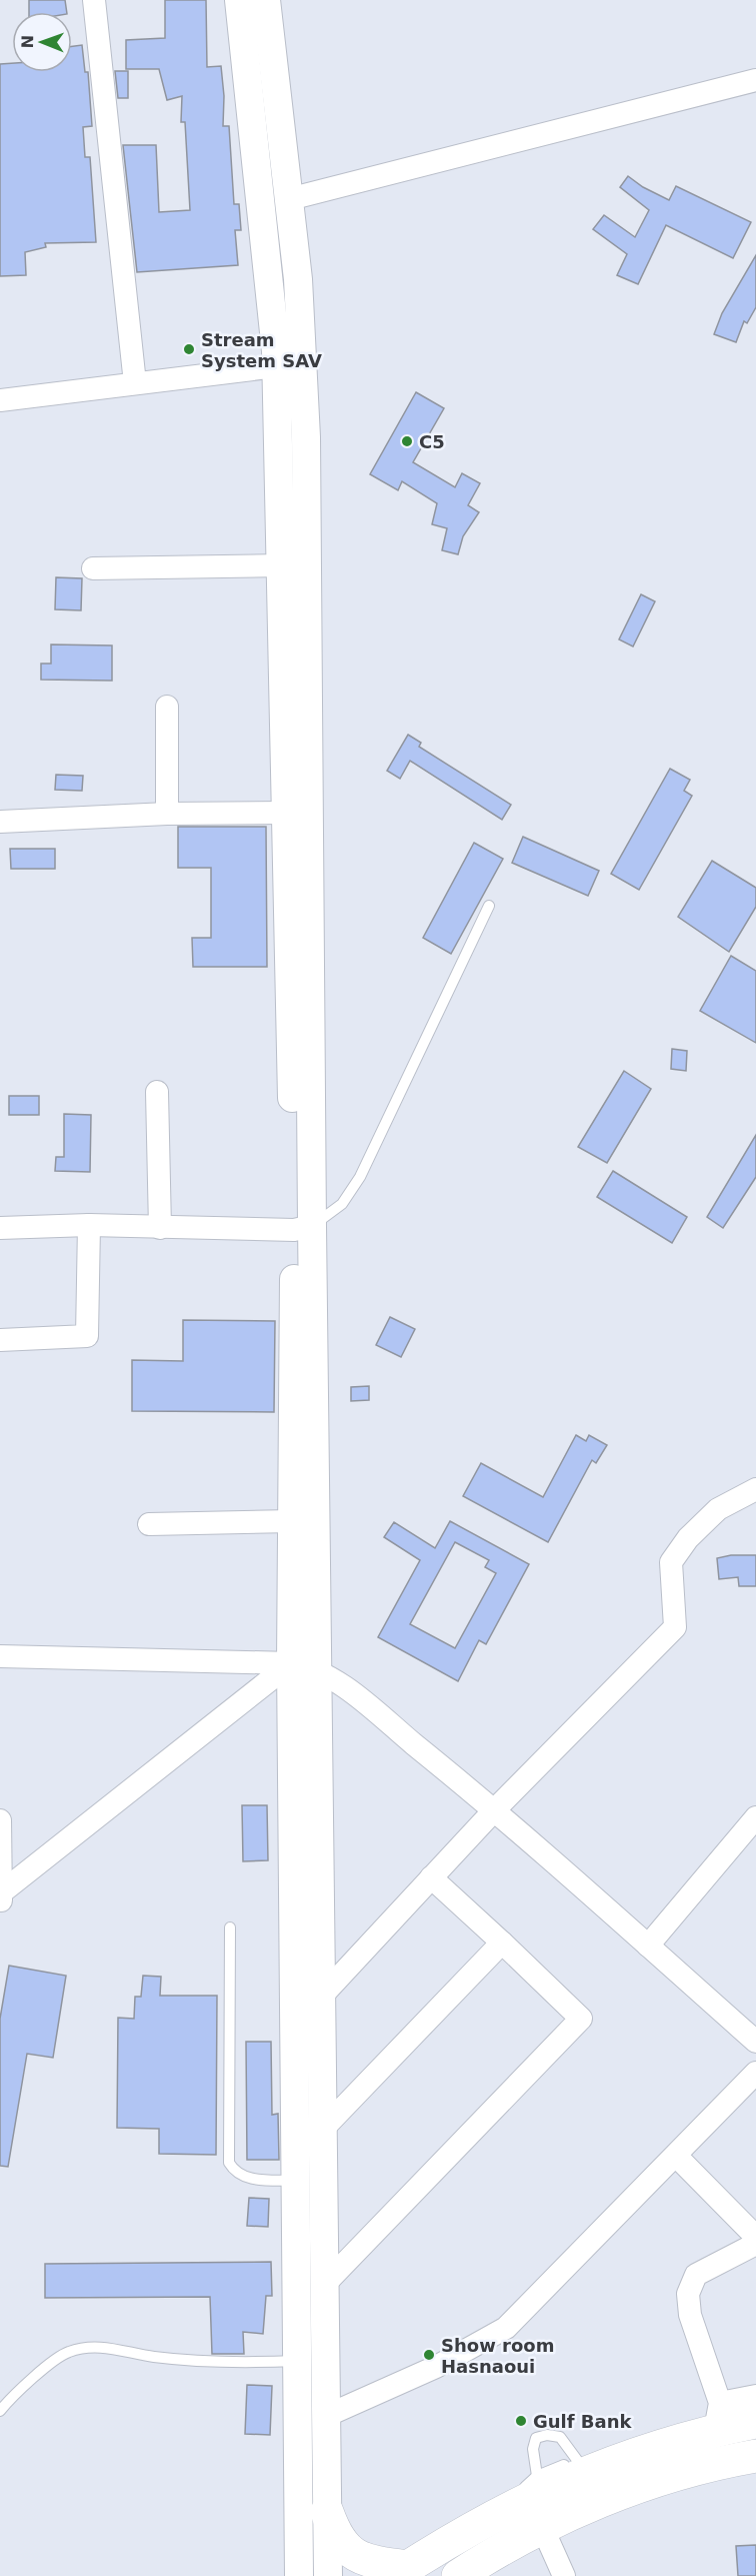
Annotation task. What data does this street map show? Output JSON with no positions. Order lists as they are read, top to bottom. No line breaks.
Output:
{"places":["Stream System SAV","C5","Show room Hasnaoui","Gulf Bank"],"north":"left"}
